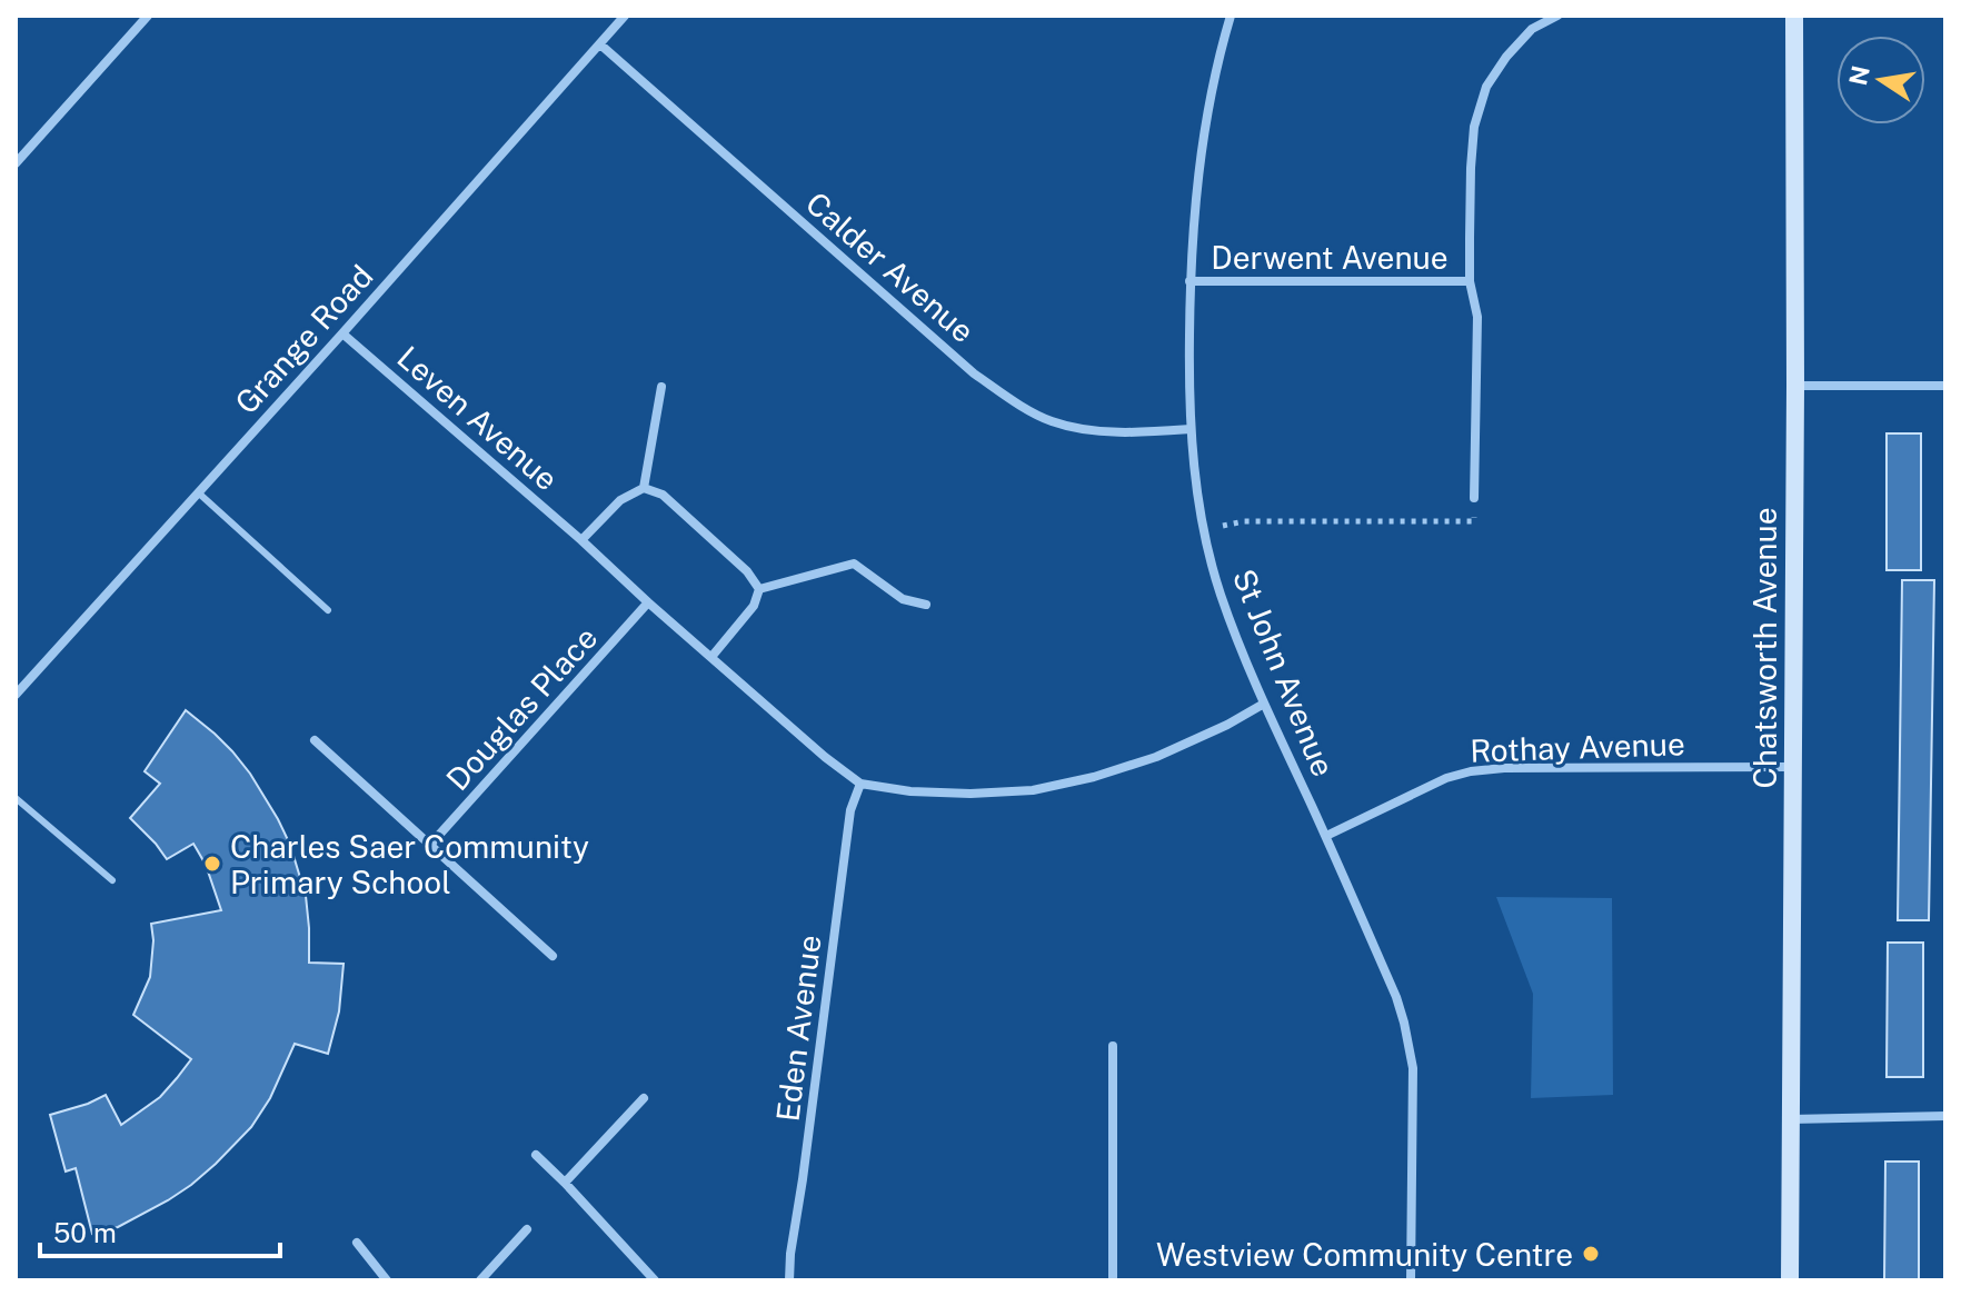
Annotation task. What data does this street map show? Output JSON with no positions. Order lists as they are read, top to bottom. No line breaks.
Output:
{"streets":{"street":["Derwent Avenue","Calder Avenue","Grange Road","Leven Avenue","Chatsworth Avenue","St John Avenue","Douglas Place","Rothay Avenue","Eden Avenue"]},"crossings":[["Derwent Avenue","St John Avenue"],["Calder Avenue","Grange Road"],["Calder Avenue","St John Avenue"],["Grange Road","Leven Avenue"],["Leven Avenue","St John Avenue"],["Leven Avenue","Douglas Place"],["Leven Avenue","Eden Avenue"],["Chatsworth Avenue","Rothay Avenue"],["St John Avenue","Rothay Avenue"]],"places":["Charles Saer Community Primary School","Westview Community Centre"],"scale_bar":"50 m","north":"left"}
